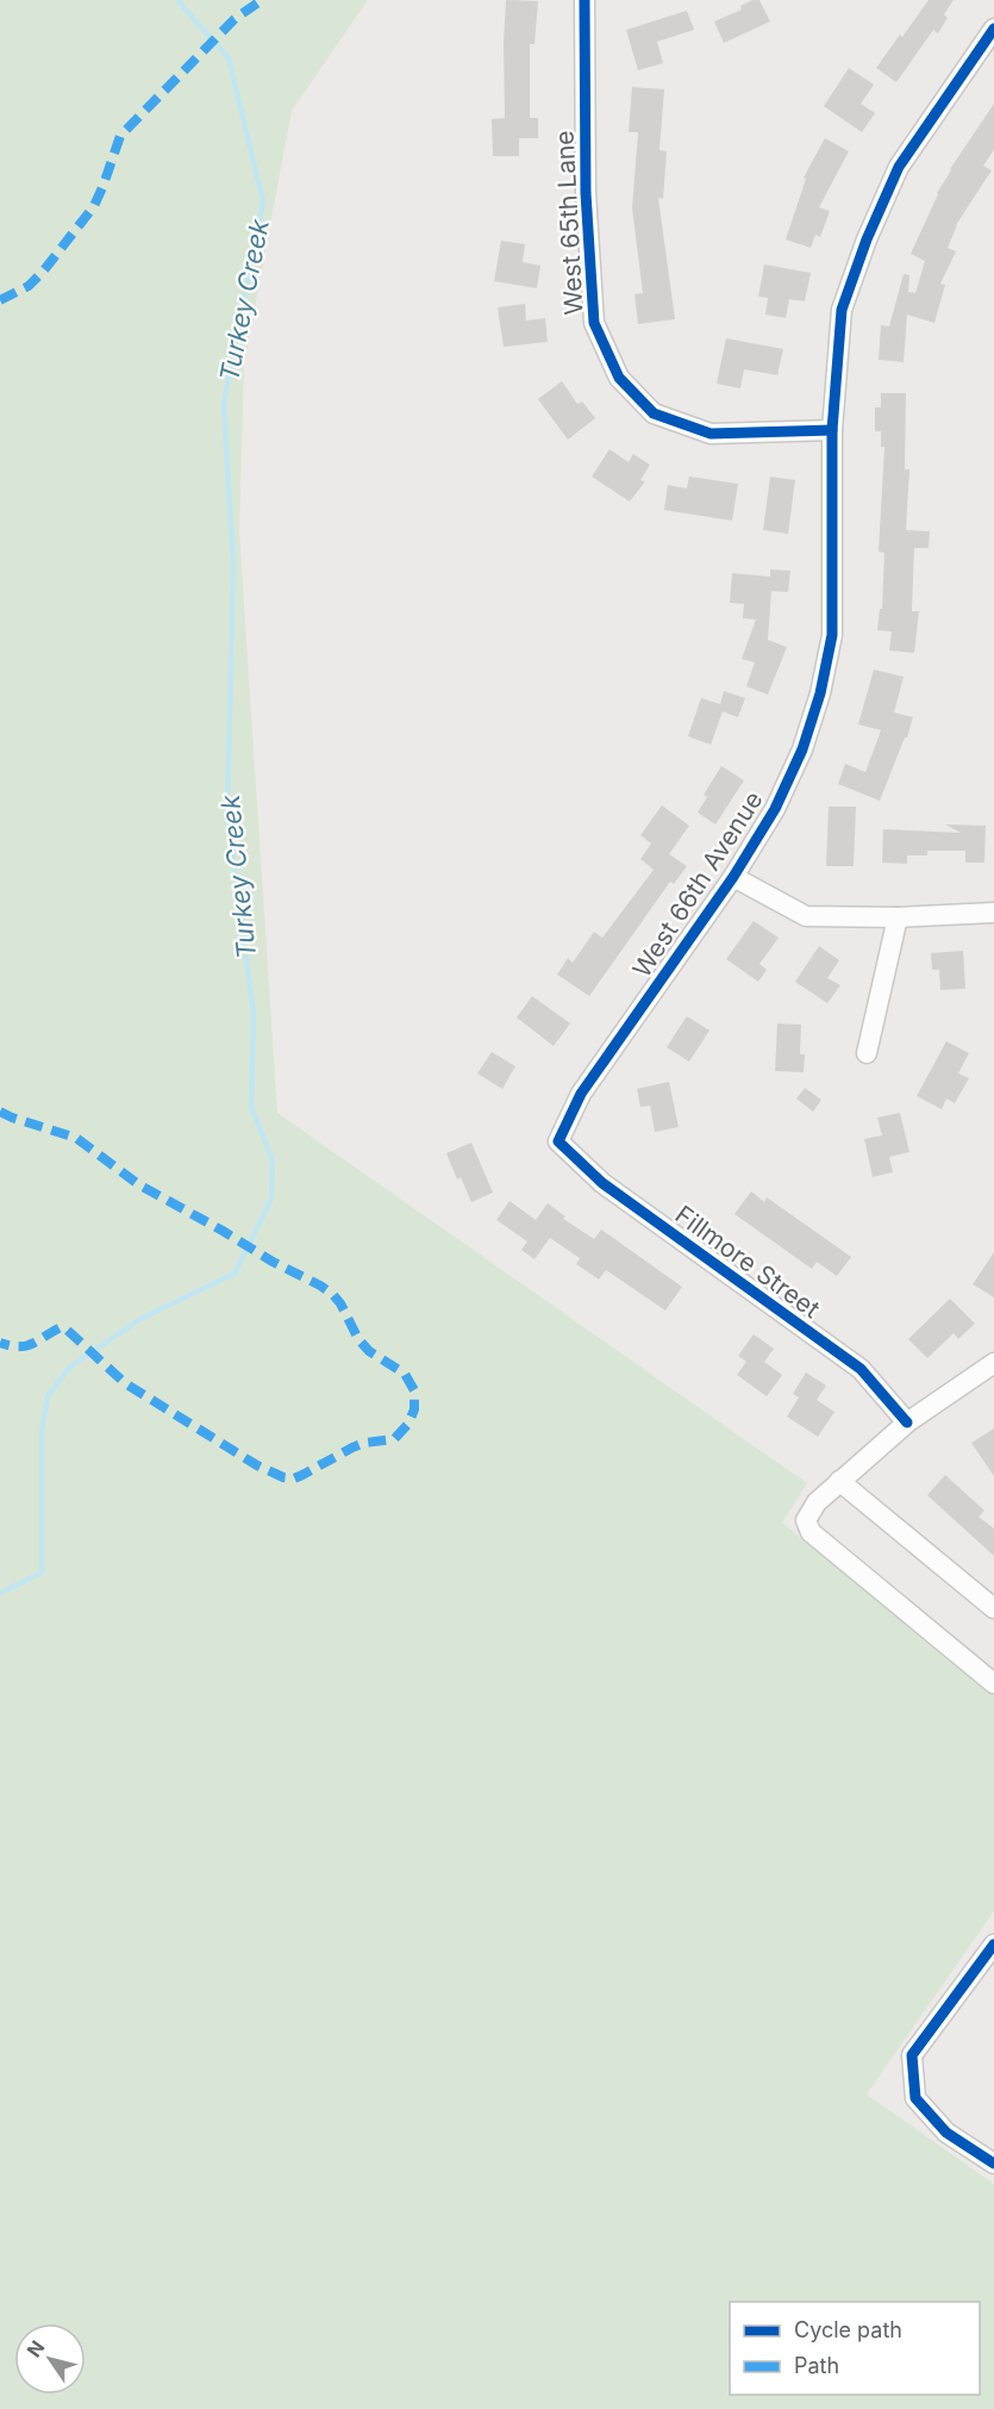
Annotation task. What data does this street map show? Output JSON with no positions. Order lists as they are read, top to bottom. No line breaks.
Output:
{"streets":{"street":["West 65th Lane","West 66th Avenue","Fillmore Street"]},"crossings":[["West 65th Lane","West 66th Avenue"],["West 66th Avenue","Fillmore Street"]],"water":["Turkey Creek"],"legend":["Cycle path","Path"],"north":"top left"}
